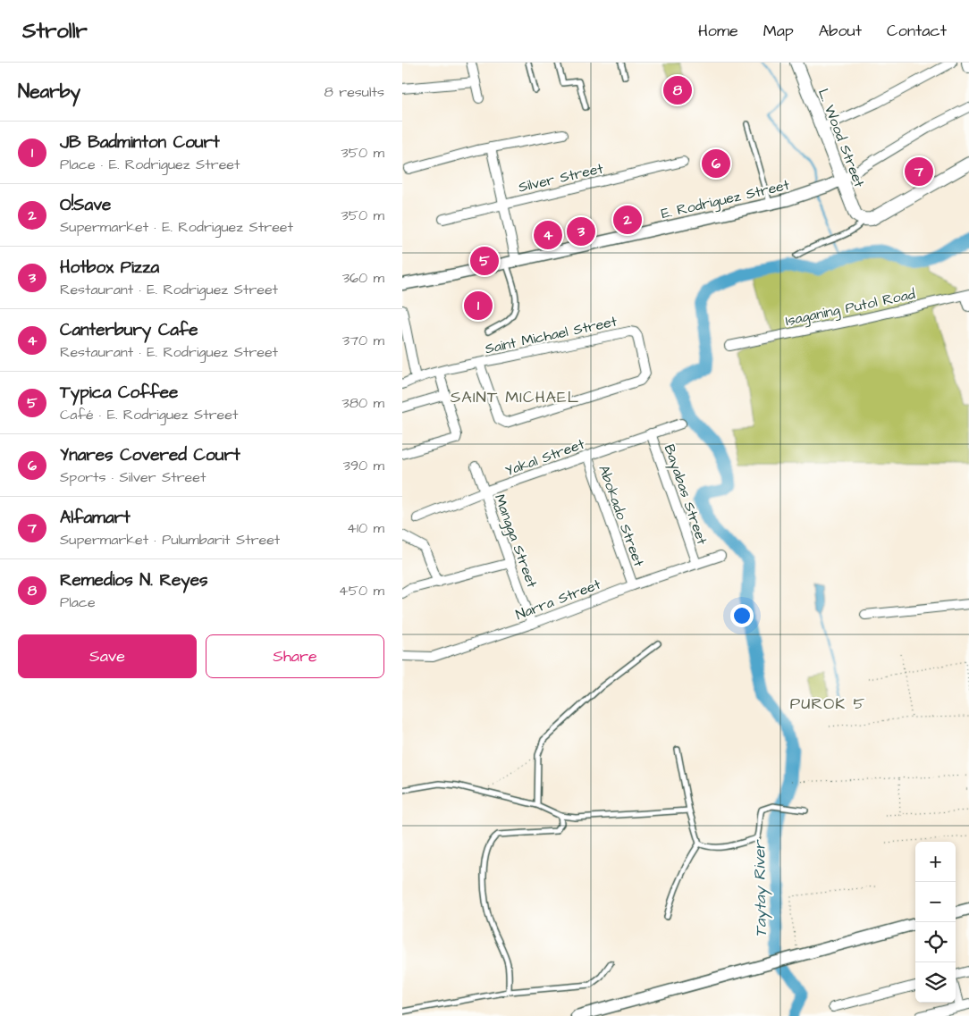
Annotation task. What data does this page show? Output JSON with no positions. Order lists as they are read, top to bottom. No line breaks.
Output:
{"streets":{"main road":["L. Wood Street"],"street":["Silver Street","E. Rodriguez Street","Isaganing Putol Road","Saint Michael Street","Yakal Street","Bayabas Street","Abokado Street","Mangga Street","Narra Street"]},"crossings":[["L. Wood Street","E. Rodriguez Street"],["Yakal Street","Bayabas Street"],["Yakal Street","Abokado Street"],["Yakal Street","Mangga Street"],["Bayabas Street","Narra Street"],["Abokado Street","Narra Street"],["Mangga Street","Narra Street"]],"districts":["SAINT MICHAEL","PUROK 5"],"water":["Taytay River"],"page":{"header":"Strollr","nav":["Home","Map","About","Contact"],"heading":["Nearby","8 results"],"pins":["8","6","7","2","3","4","5","1"],"list":[{"mark":"1","name":"JB Badminton Court","note":"Place · E. Rodriguez Street","value":"350 m"},{"mark":"2","name":"O!Save","note":"Supermarket · E. Rodriguez Street","value":"350 m"},{"mark":"3","name":"Hotbox Pizza","note":"Restaurant · E. Rodriguez Street","value":"360 m"},{"mark":"4","name":"Canterbury Cafe","note":"Restaurant · E. Rodriguez Street","value":"370 m"},{"mark":"5","name":"Typica Coffee","note":"Café · E. Rodriguez Street","value":"380 m"},{"mark":"6","name":"Ynares Covered Court","note":"Sports · Silver Street","value":"390 m"},{"mark":"7","name":"Alfamart","note":"Supermarket · Pulumbarit Street","value":"410 m"},{"mark":"8","name":"Remedios N. Reyes","note":"Place","value":"450 m"}],"buttons":["Save","Share"],"map_buttons":["+","−"]}}
